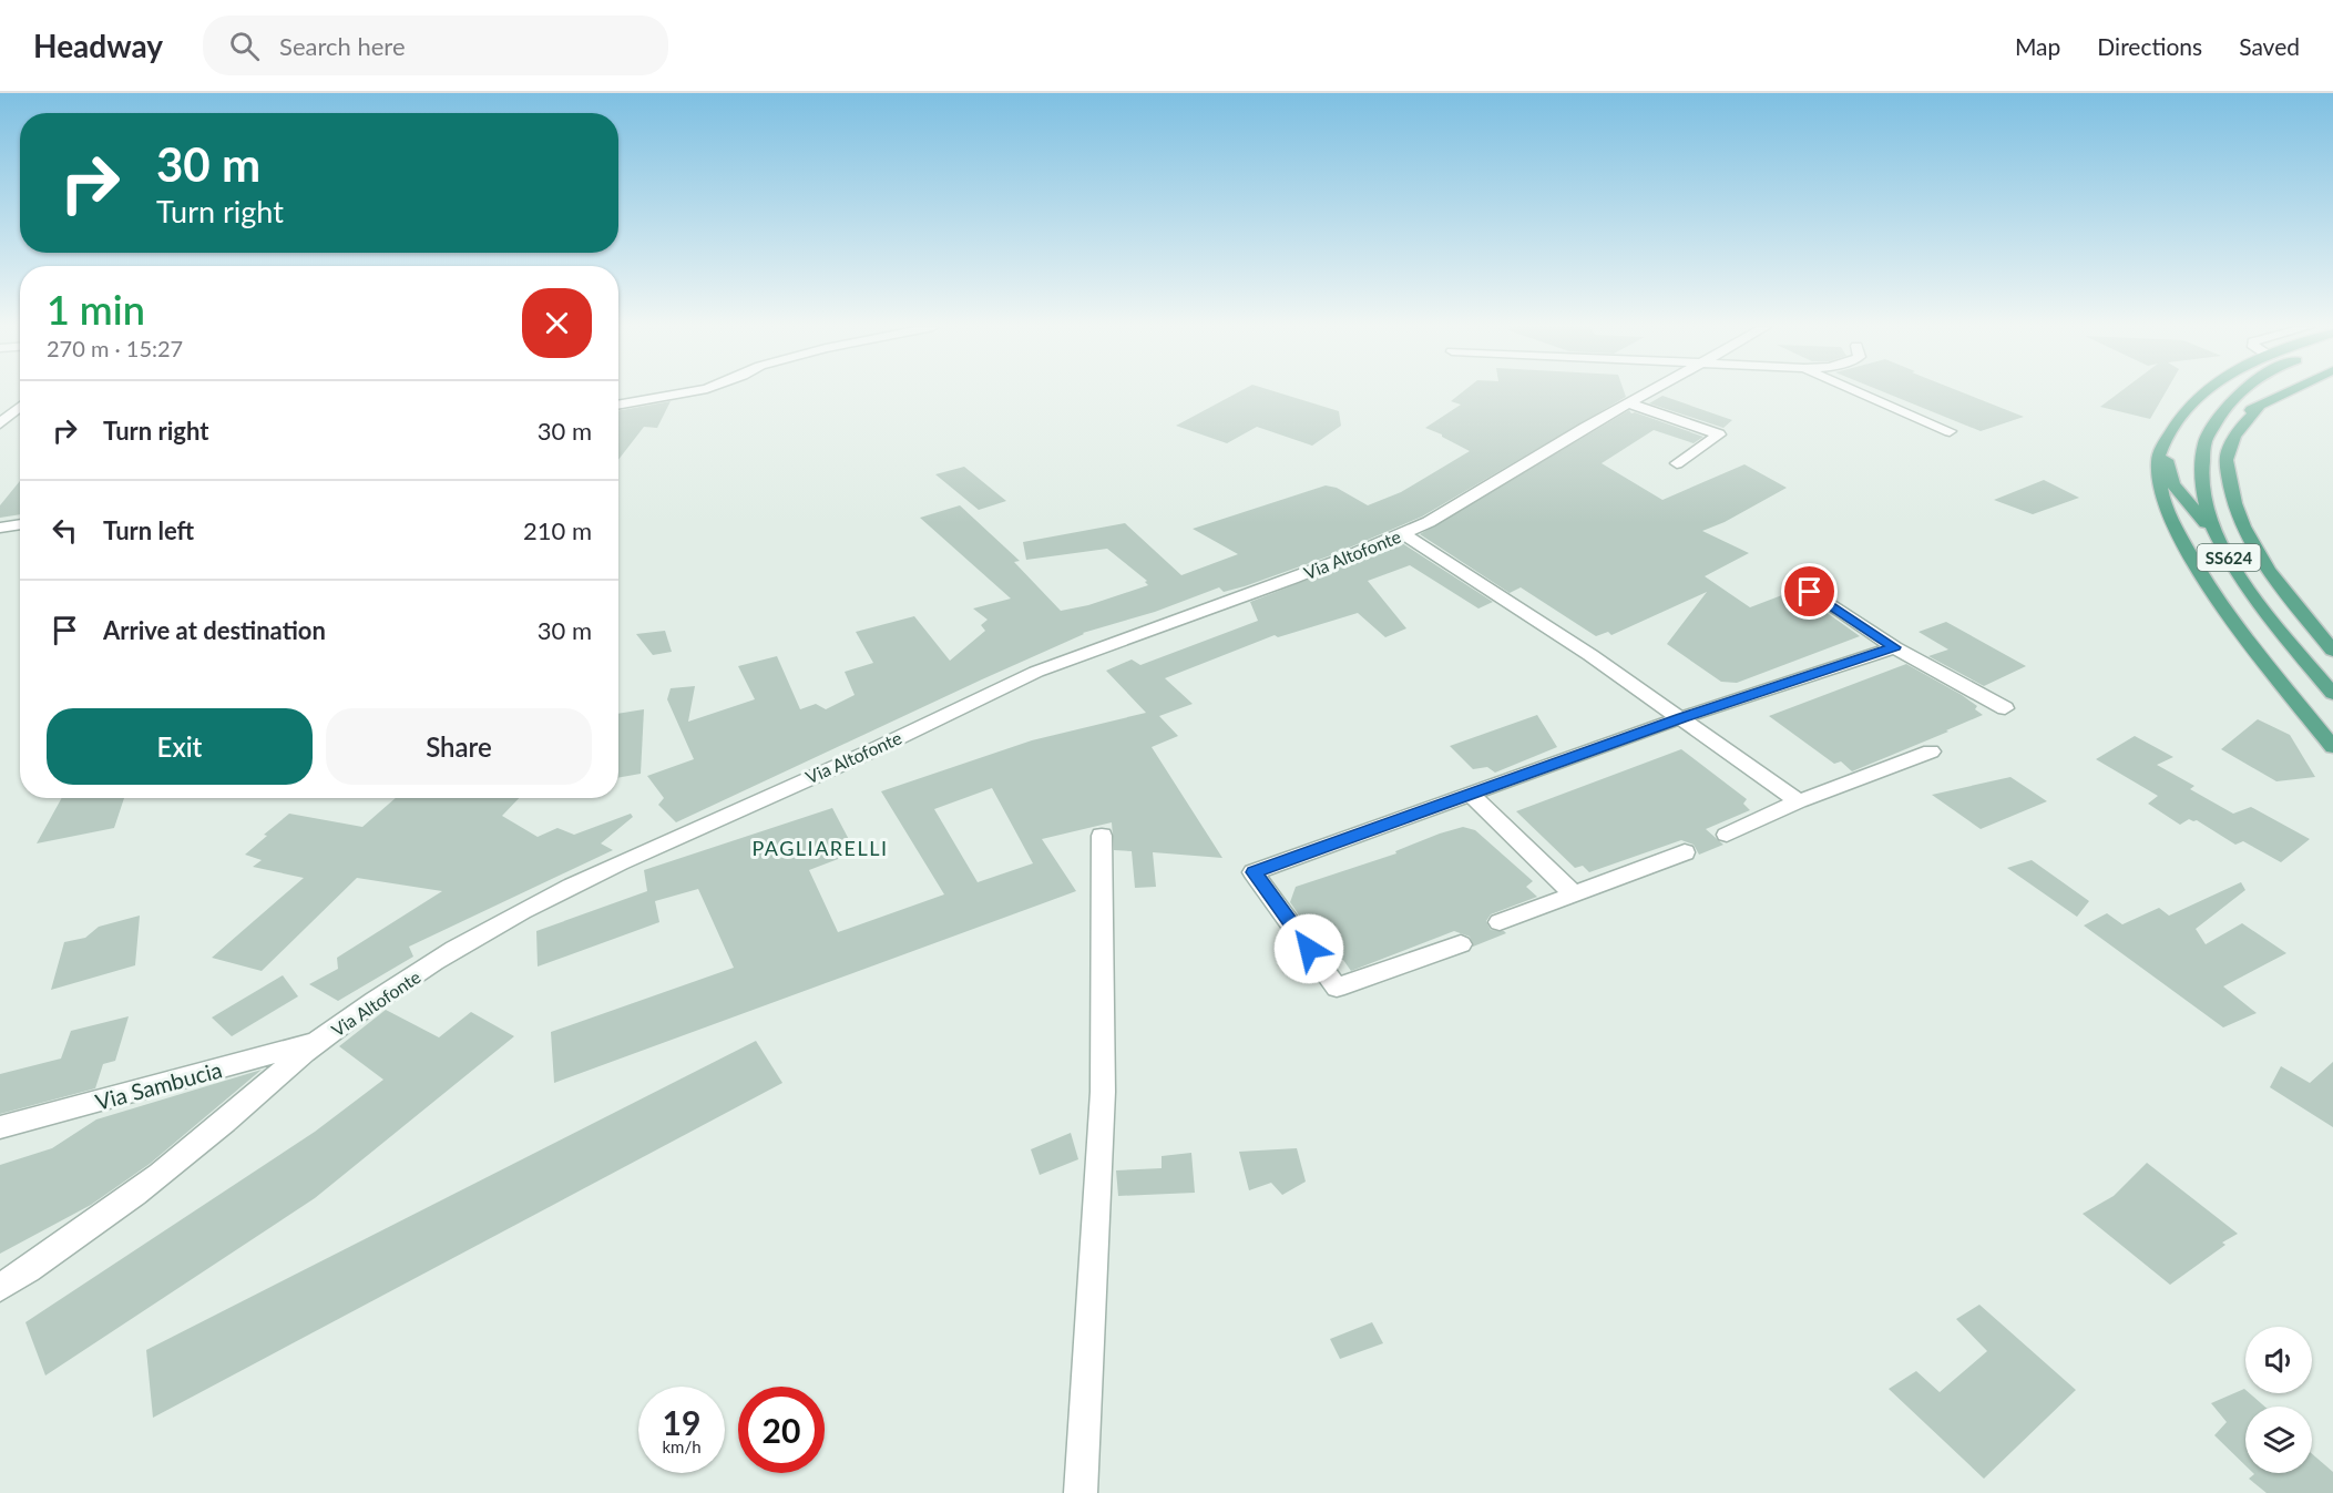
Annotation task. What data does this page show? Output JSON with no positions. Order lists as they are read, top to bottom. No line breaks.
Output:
{"streets":{"main road":["SS624"],"street":["Via Altofonte","Via Sambucia"]},"crossings":[["Via Altofonte","Via Sambucia"]],"districts":["PAGLIARELLI"],"page":{"header":"Headway","search":"Search here","nav":["Map","Directions","Saved"],"turn":["30 m","Turn right"],"heading":["1 min","270 m · 15:27"],"list":[{"name":"Turn right","value":"30 m"},{"name":"Turn left","value":"210 m"},{"name":"Arrive at destination","value":"30 m"}],"buttons":["Exit","Share"],"speed":"19 km/h","limit":"20"}}
